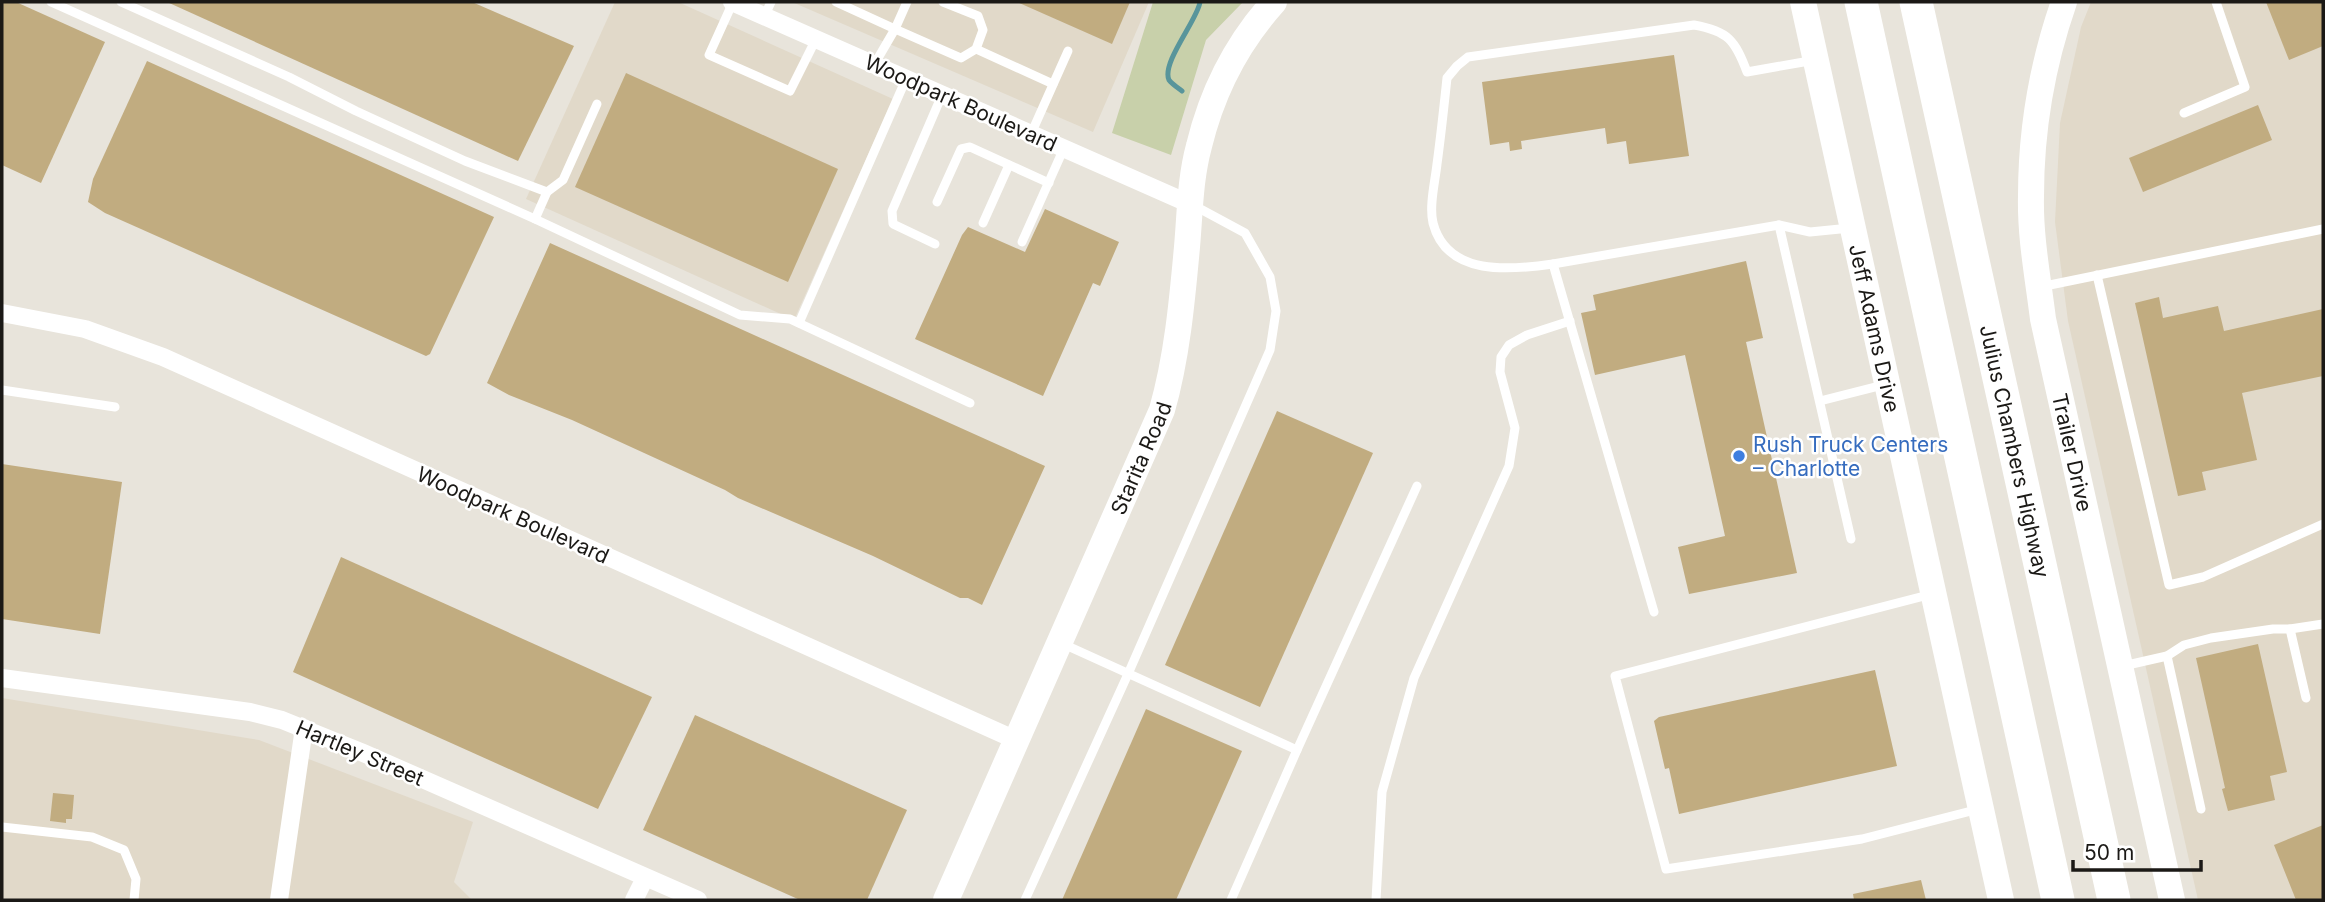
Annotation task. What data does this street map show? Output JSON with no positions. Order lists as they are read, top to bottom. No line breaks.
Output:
{"streets":{"highway":["Julius Chambers Highway"],"street":["Woodpark Boulevard","Jeff Adams Drive","Trailer Drive","Starita Road","Hartley Street"]},"crossings":[["Woodpark Boulevard","Starita Road"]],"places":["Rush Truck Centers – Charlotte"],"scale_bar":"50 m"}
